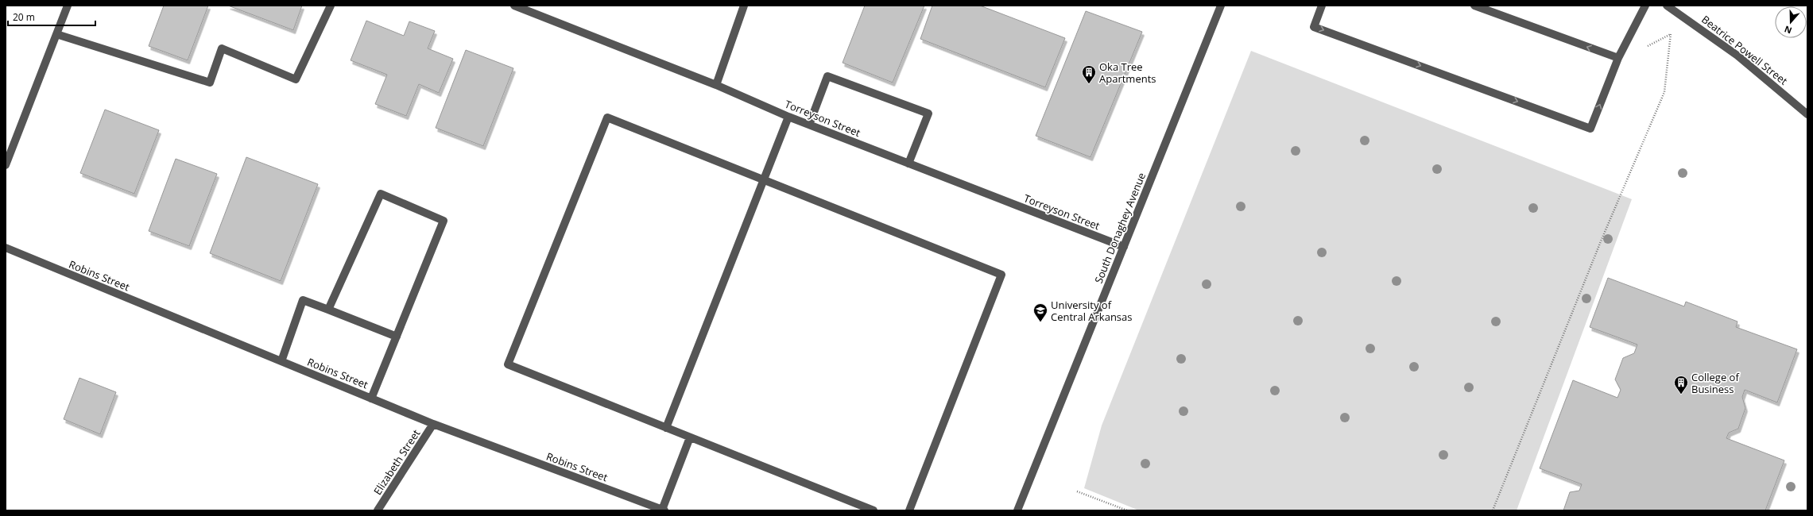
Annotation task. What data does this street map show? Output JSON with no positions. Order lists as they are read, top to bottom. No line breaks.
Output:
{"streets":{"street":["Beatrice Powell Street","Torreyson Street","South Donaghey Avenue","Robins Street","Elizabeth Street"]},"crossings":[["Torreyson Street","South Donaghey Avenue"],["Robins Street","Elizabeth Street"]],"places":{"building":["Oka Tree Apartments","College of Business"],"school or university":["University of Central Arkansas"]},"scale_bar":"20 m","north":"bottom"}
